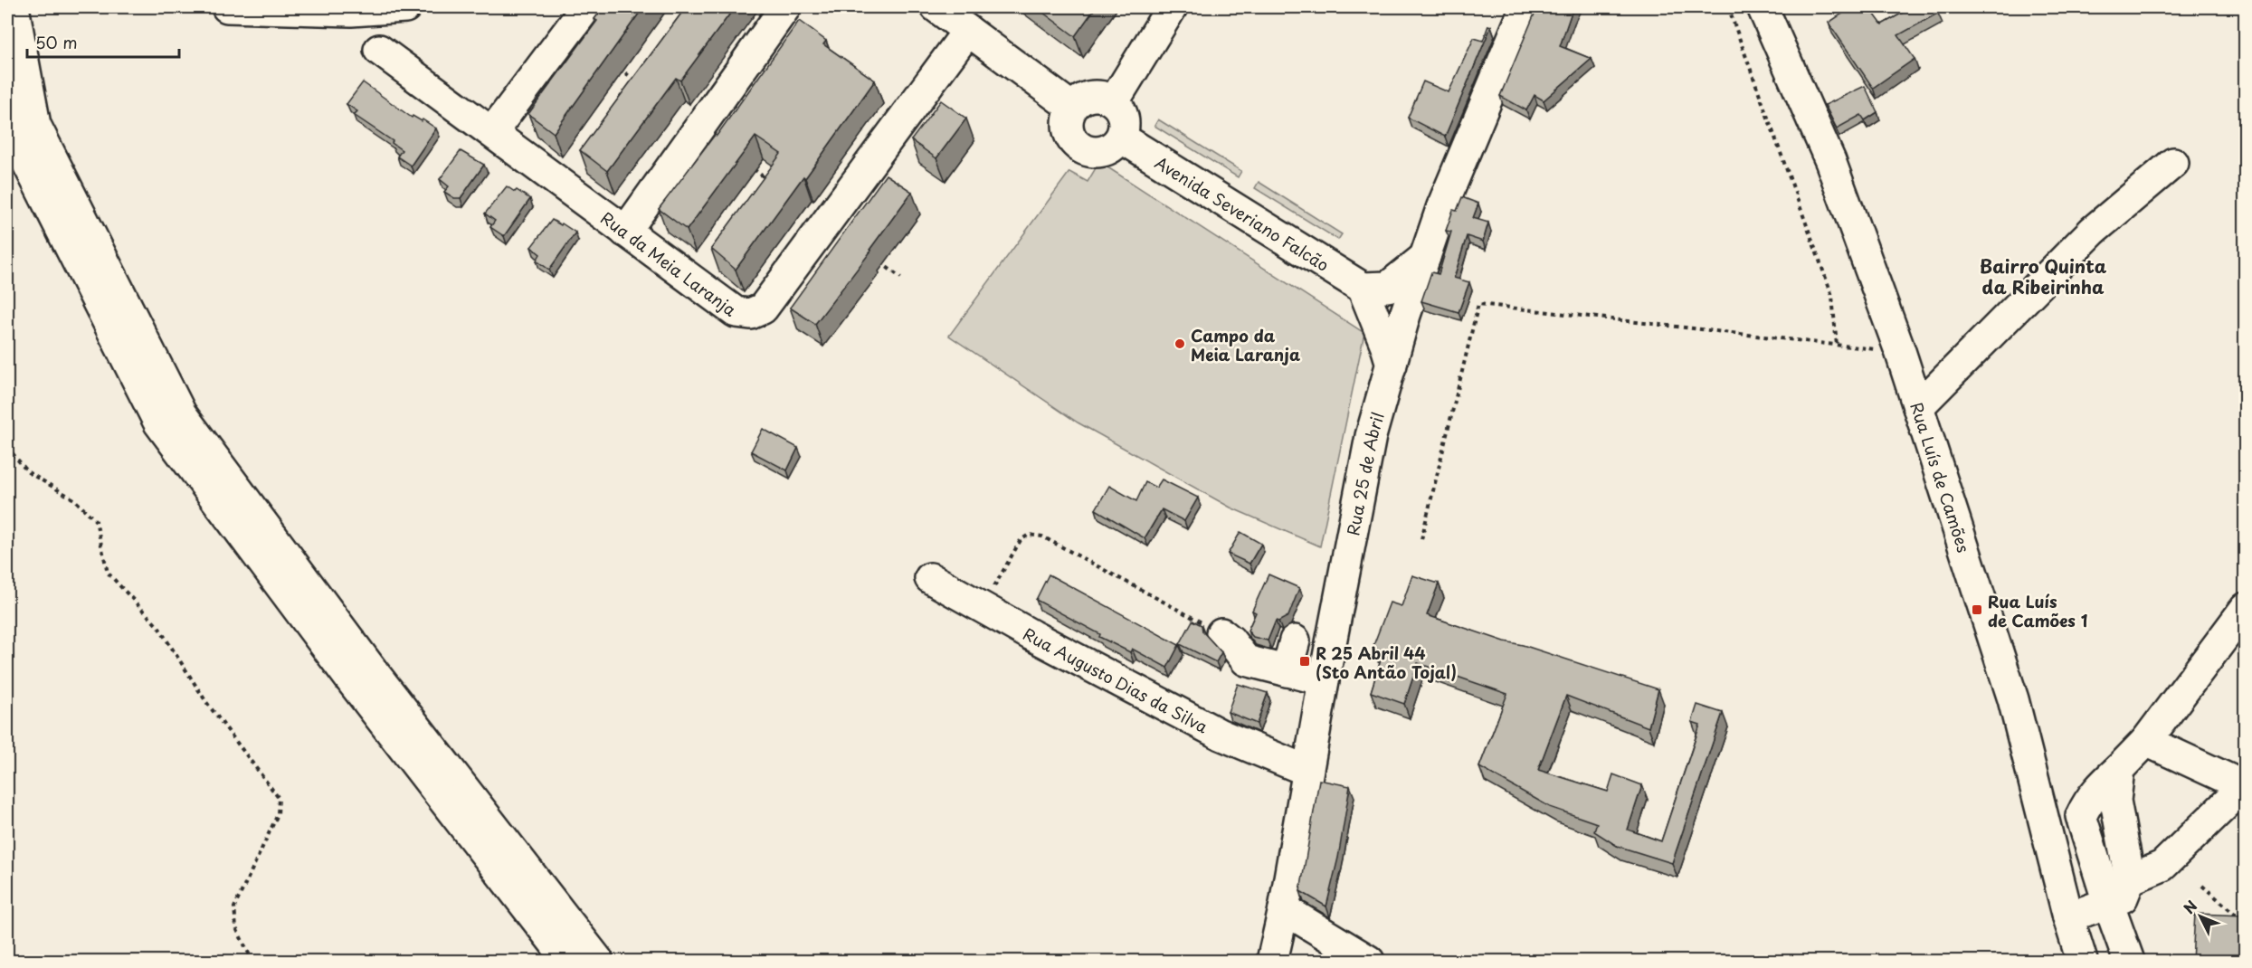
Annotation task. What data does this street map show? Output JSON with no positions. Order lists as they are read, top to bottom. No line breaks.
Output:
{"streets":{"main road":["Avenida Severiano Falcão","Rua da Meia Laranja","Rua 25 de Abril","Rua Luís de Camões","Rua Augusto Dias da Silva"]},"crossings":[["Avenida Severiano Falcão","Rua 25 de Abril"],["Rua 25 de Abril","Rua Augusto Dias da Silva"]],"districts":["Bairro Quinta da Ribeirinha"],"places":{"other":["Campo da Meia Laranja"],"transit":["Rua Luís de Camões 1","R 25 Abril 44 (Sto Antão Tojal)"]},"scale_bar":"50 m","north":"top left"}
